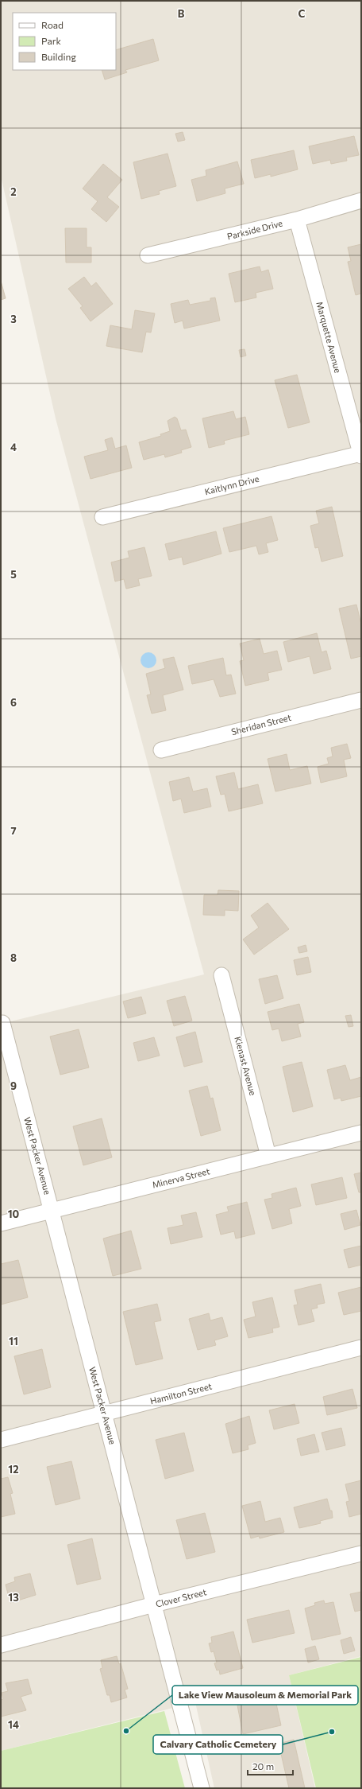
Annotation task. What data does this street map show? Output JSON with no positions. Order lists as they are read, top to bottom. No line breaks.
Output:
{"streets":{"street":["Parkside Drive","Marquette Avenue","Kaitlynn Drive","Sheridan Street","Kienast Avenue","West Packer Avenue","Minerva Street","Hamilton Street","Clover Street"]},"crossings":[["Parkside Drive","Marquette Avenue"],["Marquette Avenue","Kaitlynn Drive"],["Kienast Avenue","Minerva Street"],["West Packer Avenue","Minerva Street"],["West Packer Avenue","Hamilton Street"],["West Packer Avenue","Clover Street"]],"places":["Lake View Mausoleum & Memorial Park","Calvary Catholic Cemetery"],"legend":["Road","Park","Building"],"scale_bar":"20 m","grid":{"columns":["B","C"],"rows":["2","3","4","5","6","7","8","9","10","11","12","13","14"]}}
